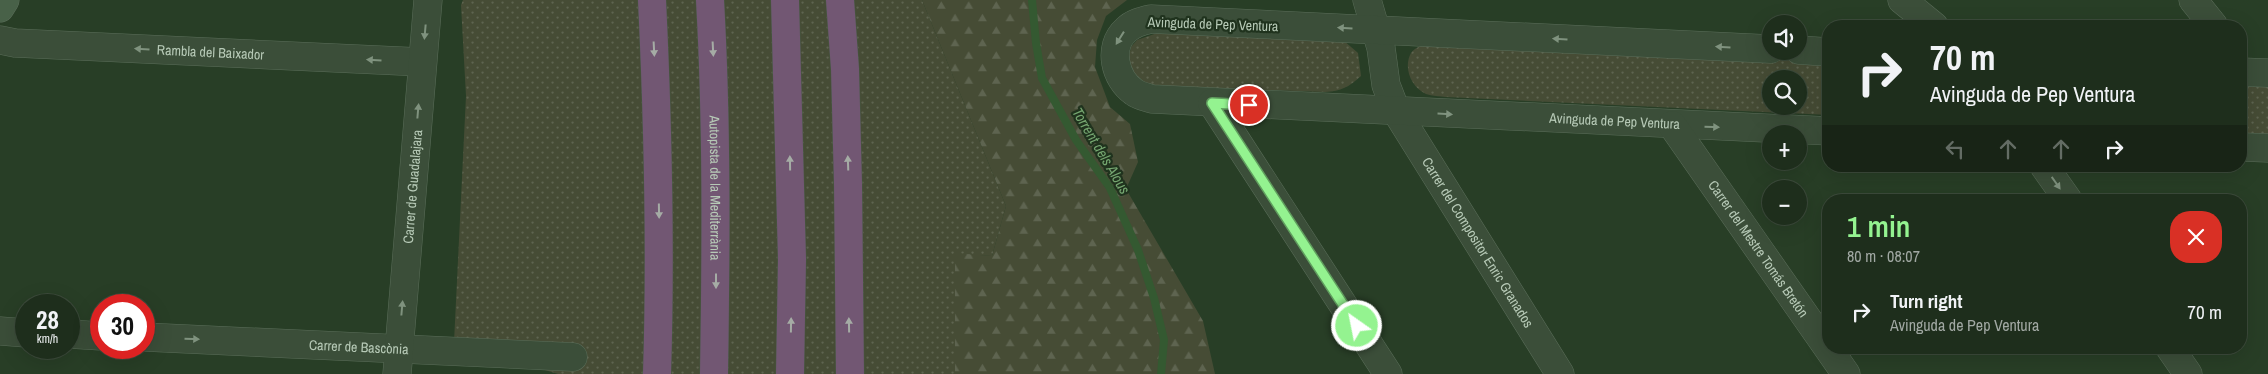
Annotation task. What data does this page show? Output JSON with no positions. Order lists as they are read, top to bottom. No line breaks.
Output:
{"streets":{"highway":["Autopista de la Mediterrània"],"street":["Avinguda de Pep Ventura","Rambla del Baixador","Carrer de Guadalajara","Carrer del Compositor Enric Granados","Carrer del Mestre Tomás Bretón","Carrer de Bascònia"]},"crossings":[["Avinguda de Pep Ventura","Carrer del Compositor Enric Granados"],["Avinguda de Pep Ventura","Carrer del Mestre Tomás Bretón"],["Rambla del Baixador","Carrer de Guadalajara"],["Carrer de Guadalajara","Carrer de Bascònia"]],"one_way":["Rambla del Baixador","Carrer de Bascònia"],"water":["Torrent dels Alous"],"page":{"map_buttons":["+","−"],"turn":["70 m","Avinguda de Pep Ventura"],"heading":["1 min","80 m · 08:07"],"list":[{"name":"Turn right","note":"Avinguda de Pep Ventura","value":"70 m"}],"speed":"28 km/h","limit":"30"}}
